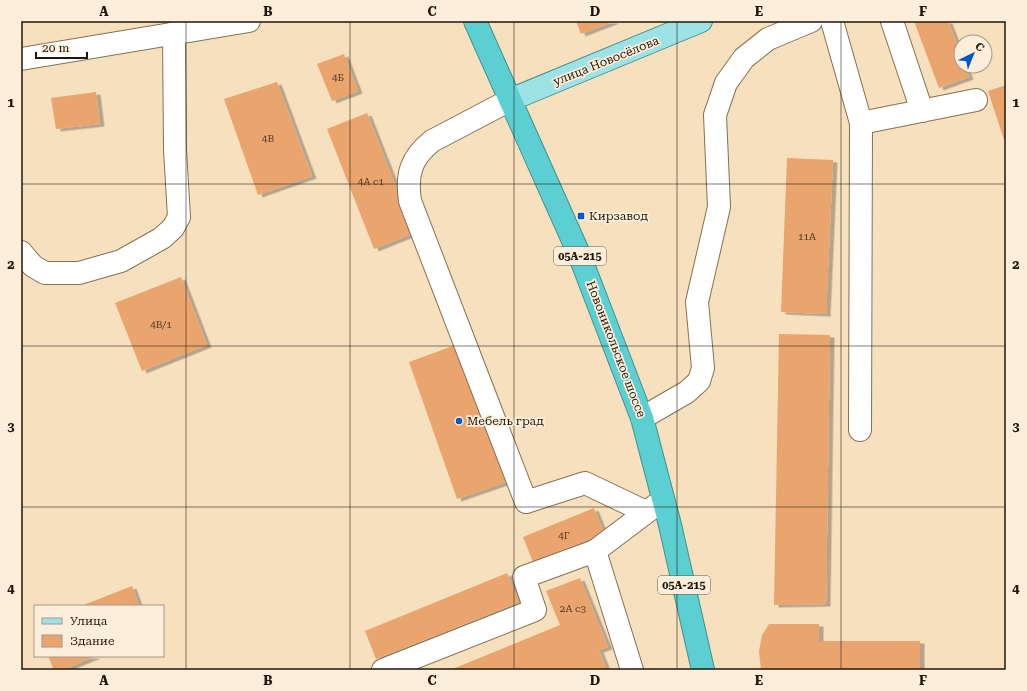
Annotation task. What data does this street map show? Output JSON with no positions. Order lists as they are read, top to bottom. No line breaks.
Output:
{"streets":{"highway":["05А-215","Новоникольское шоссе"],"main road":["улица Новосёлова"]},"crossings":[["улица Новосёлова","Новоникольское шоссе"]],"places":{"transit":["Кирзавод"],"other":["Мебель град"]},"house_numbers":["4Б","4В","4А с1","11А","4В/1","4Г","2А с3"],"legend":["Улица","Здание"],"scale_bar":"20 m","north":"top right","grid":{"columns":["A","B","C","D","E","F"],"rows":["1","2","3","4"]}}
